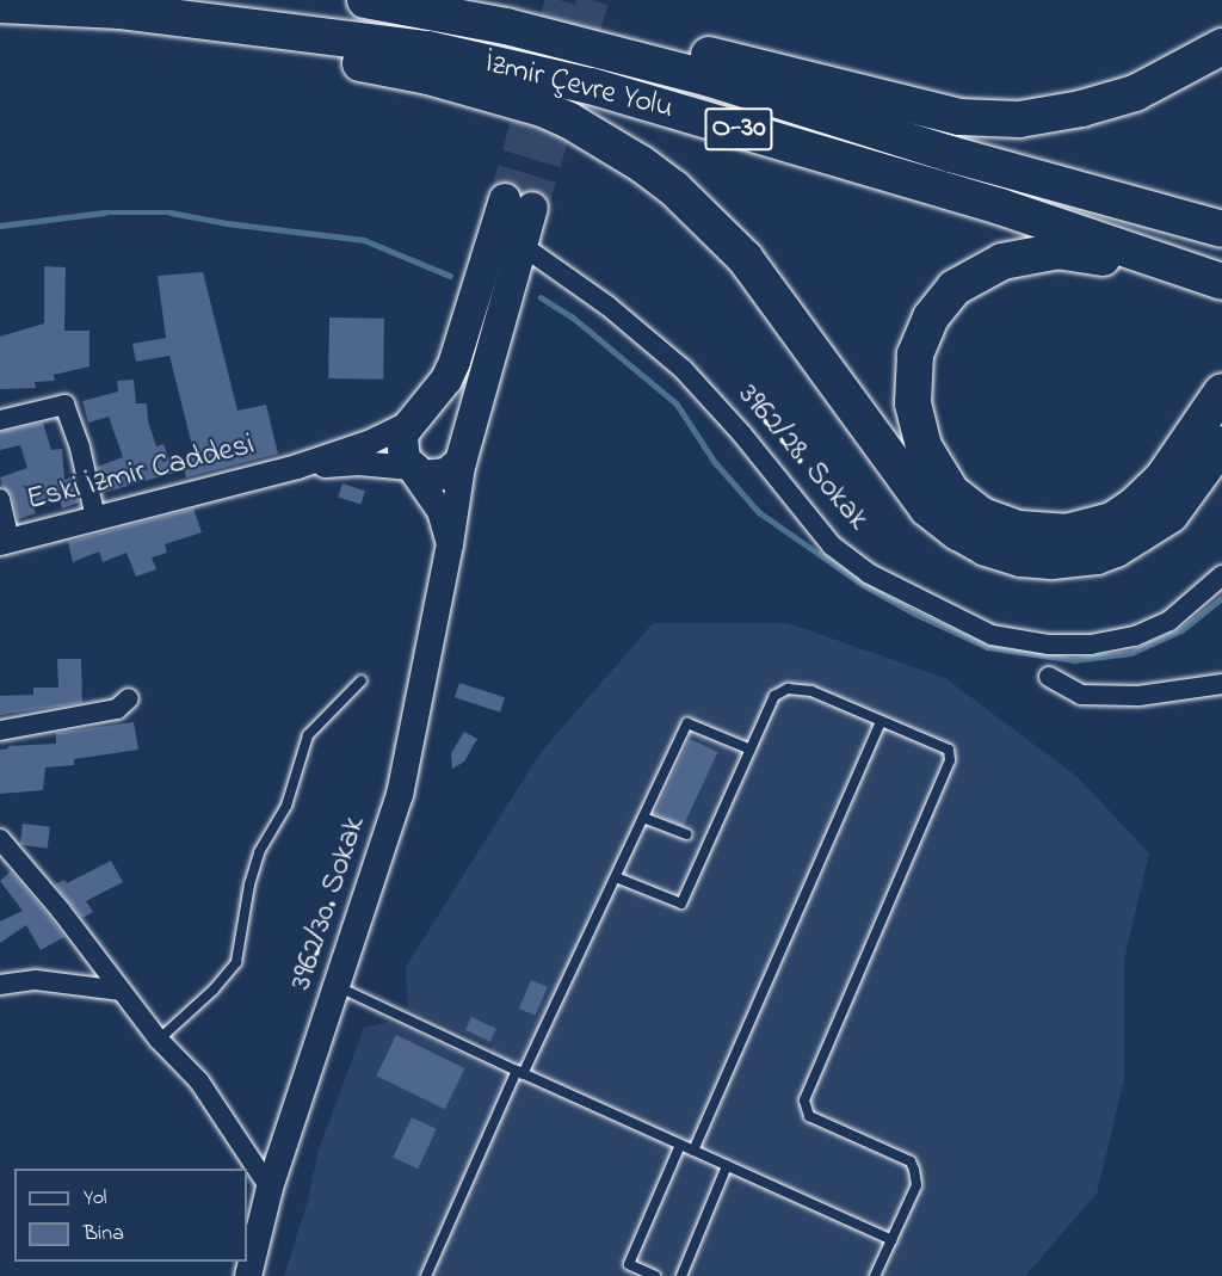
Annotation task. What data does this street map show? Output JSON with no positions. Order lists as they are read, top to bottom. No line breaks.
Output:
{"streets":{"highway":["İzmir Çevre Yolu","O-30"],"main road":["3962/30. Sokak"],"street":["3962/28. Sokak","Eski İzmir Caddesi"]},"crossings":[["Eski İzmir Caddesi","3962/30. Sokak"]],"legend":["Yol","Bina"]}
